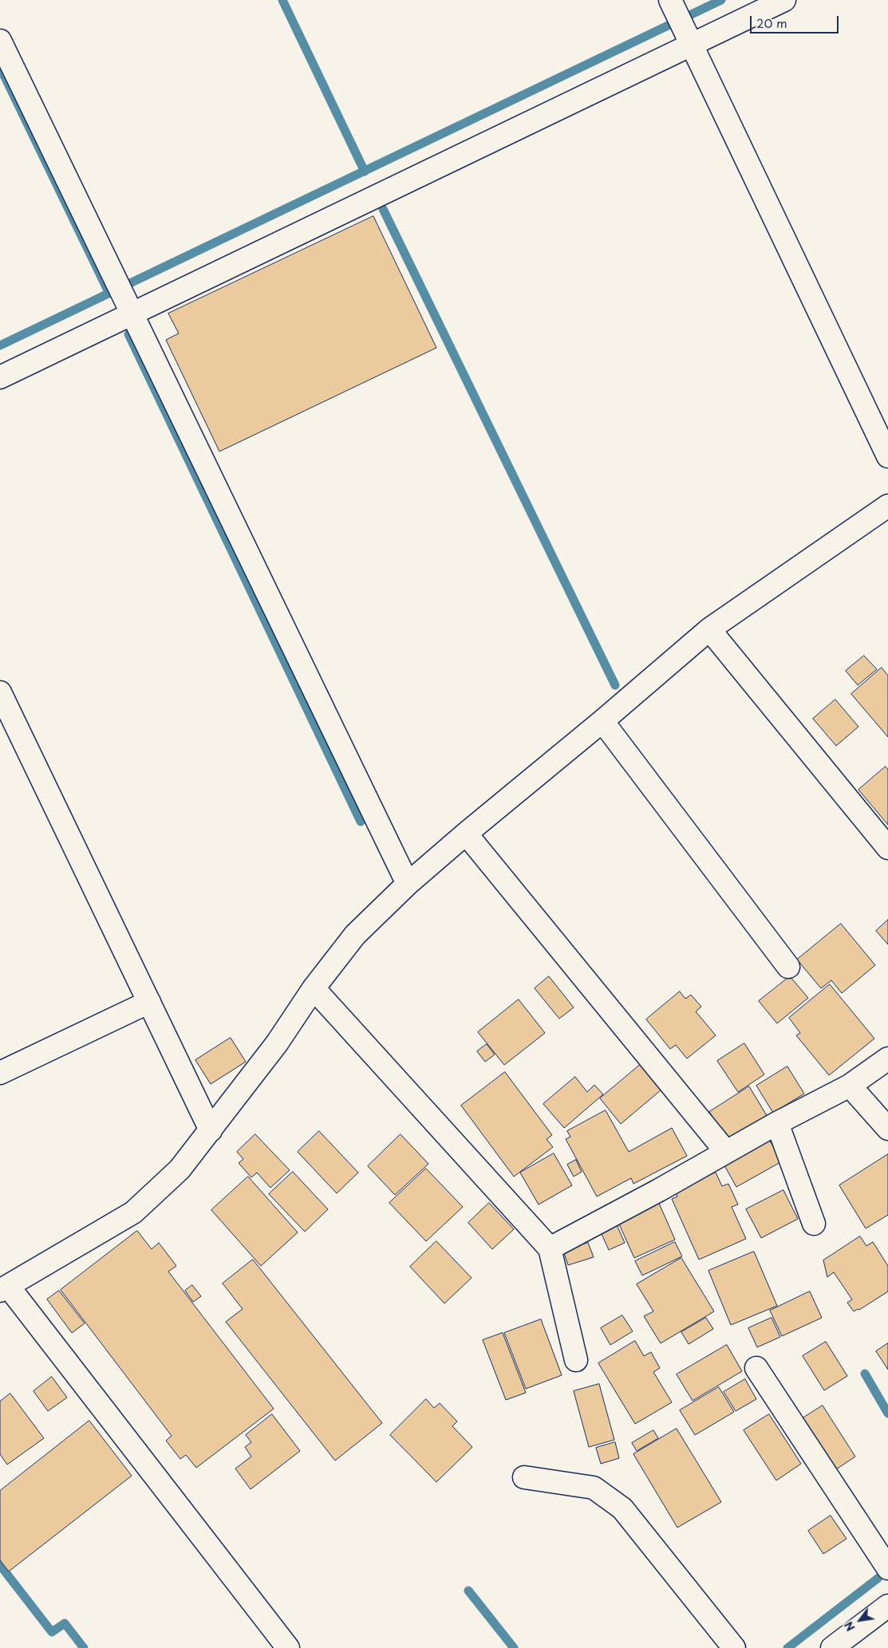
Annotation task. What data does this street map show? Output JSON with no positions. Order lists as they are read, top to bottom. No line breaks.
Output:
{"scale_bar":"20 m","north":"bottom left"}
